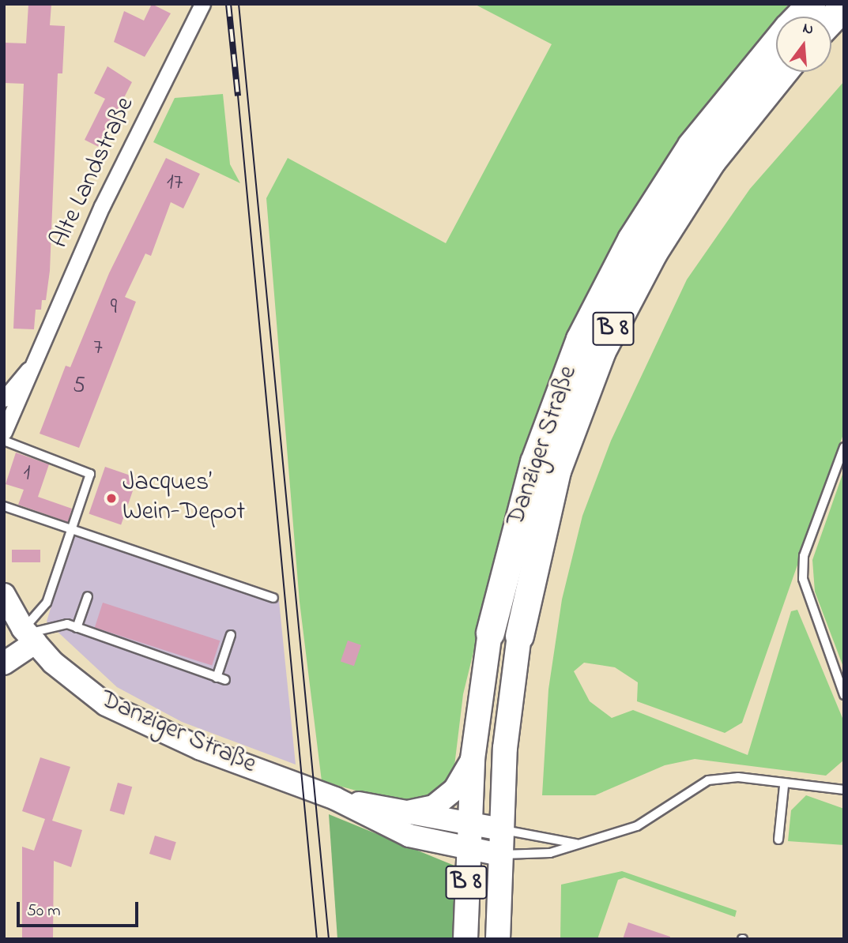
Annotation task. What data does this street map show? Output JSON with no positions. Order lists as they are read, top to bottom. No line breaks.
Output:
{"streets":{"highway":["B 8","Danziger Straße"],"street":["Alte Landstraße"]},"places":["Jacques’ Wein-Depot"],"house_numbers":["17","9","7","5","1"],"scale_bar":"50 m","north":"top"}
